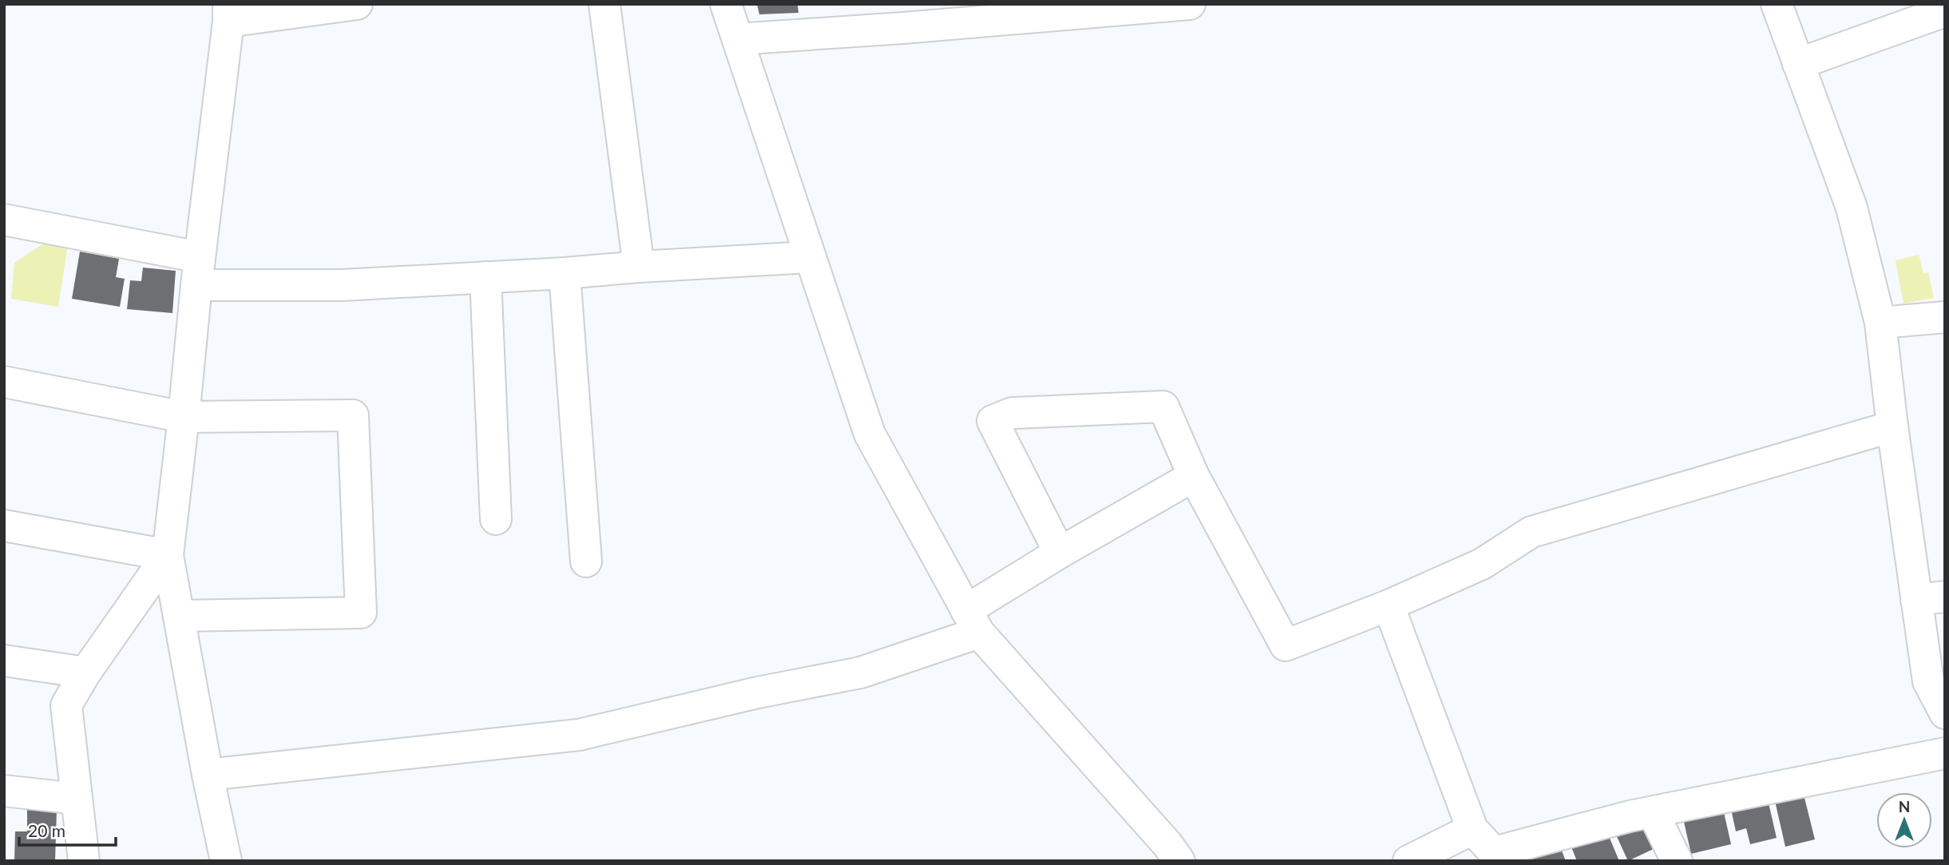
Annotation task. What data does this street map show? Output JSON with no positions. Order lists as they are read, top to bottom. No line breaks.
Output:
{"scale_bar":"20 m","north":"top"}
